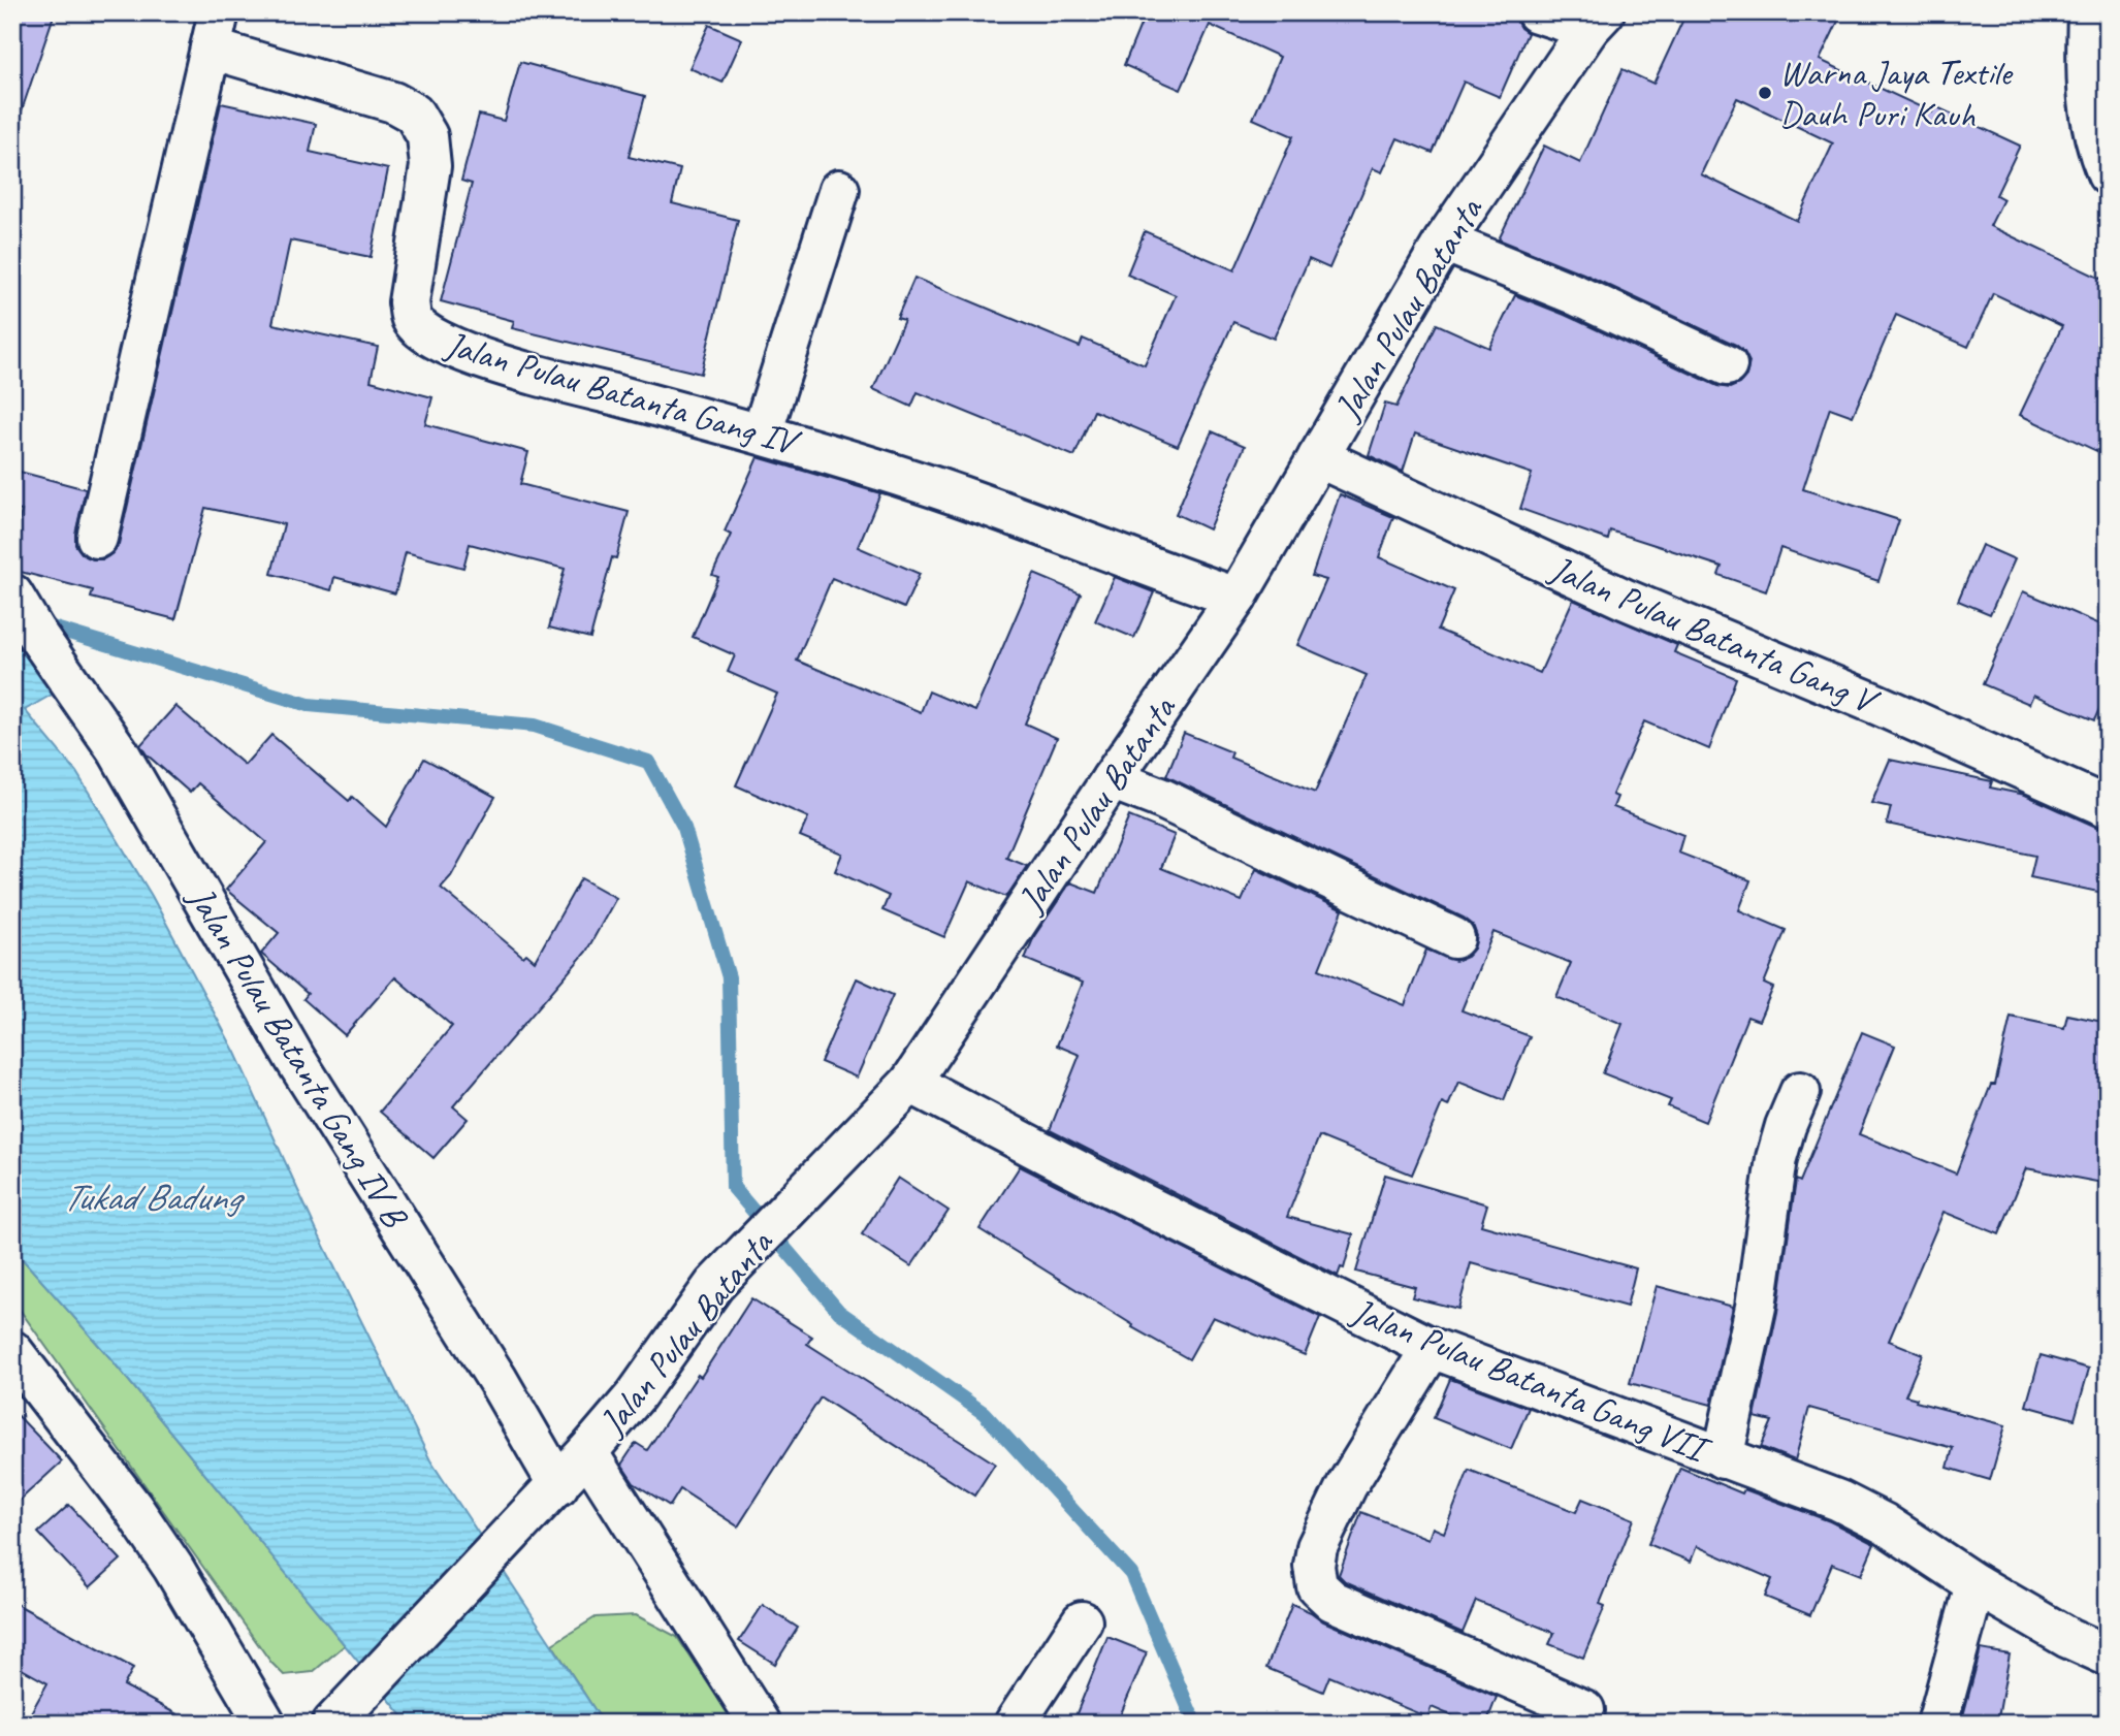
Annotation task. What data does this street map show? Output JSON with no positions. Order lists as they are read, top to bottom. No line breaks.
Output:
{"streets":{"street":["Jalan Pulau Batanta","Jalan Pulau Batanta Gang IV","Jalan Pulau Batanta Gang V","Jalan Pulau Batanta Gang IV B","Jalan Pulau Batanta Gang VII"]},"crossings":[["Jalan Pulau Batanta","Jalan Pulau Batanta Gang IV"],["Jalan Pulau Batanta","Jalan Pulau Batanta Gang V"],["Jalan Pulau Batanta","Jalan Pulau Batanta Gang IV B"],["Jalan Pulau Batanta","Jalan Pulau Batanta Gang VII"]],"water":["Tukad Badung"],"places":["Warna Jaya Textile Dauh Puri Kauh"]}
